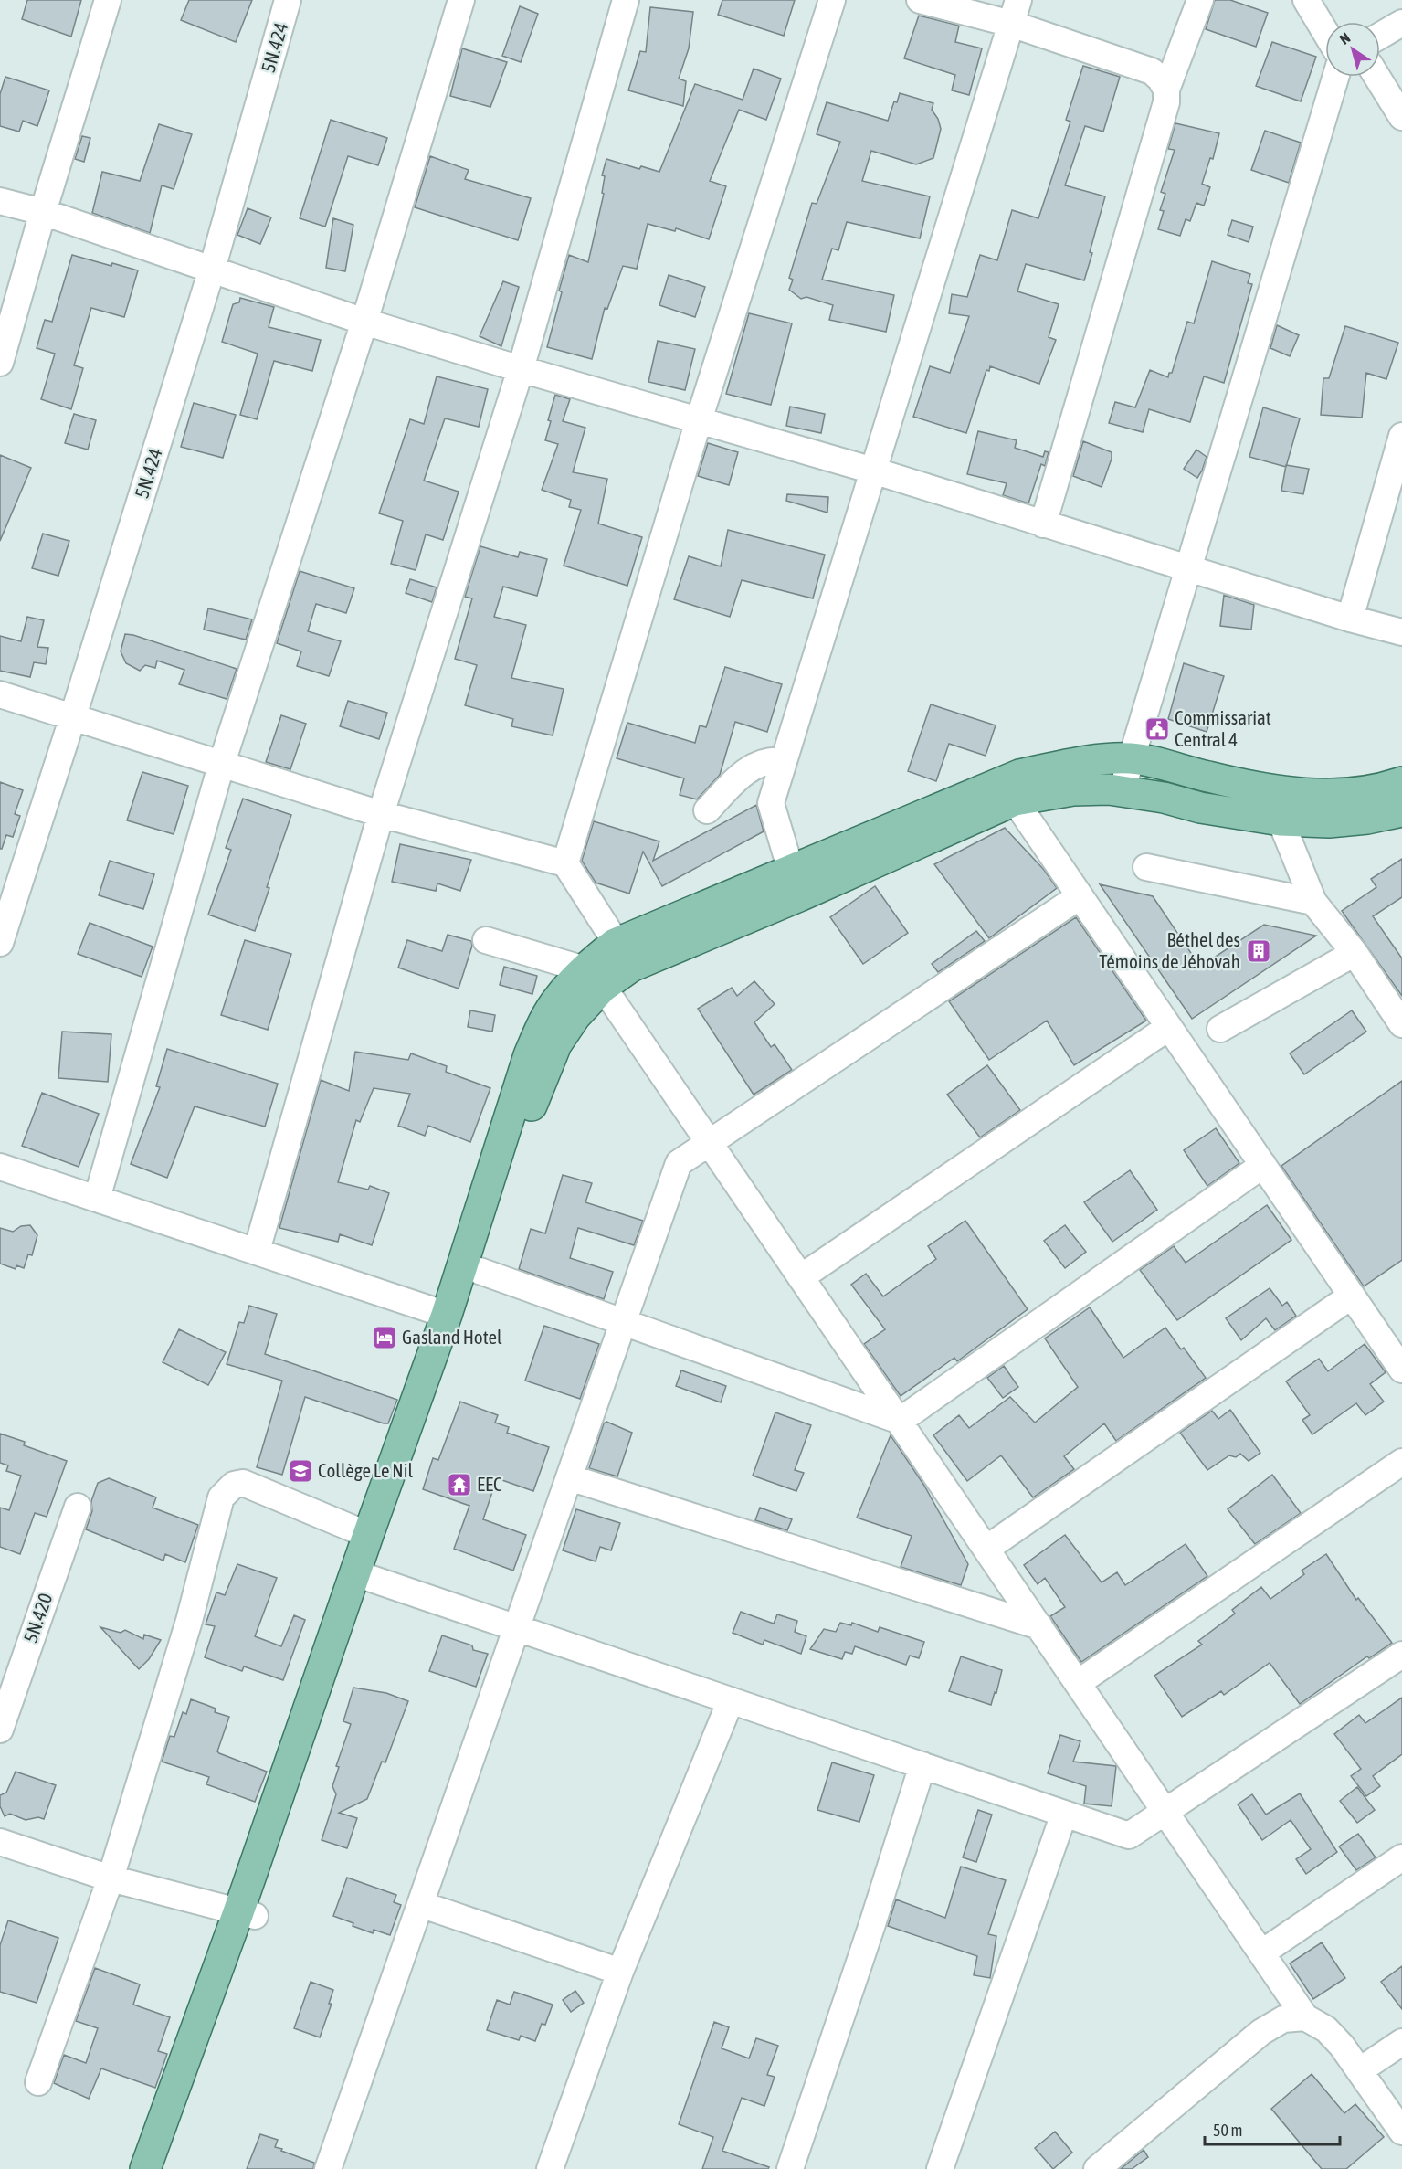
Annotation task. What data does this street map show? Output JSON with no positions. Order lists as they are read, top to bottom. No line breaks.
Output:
{"streets":{"street":["5N.424","5N.420"]},"places":{"public building":["Commissariat Central 4"],"building":["Béthel des Témoins de Jéhovah"],"hotel":["Gasland Hotel"],"school or university":["Collège Le Nil"],"temple":["EEC"]},"scale_bar":"50 m","north":"top left"}
